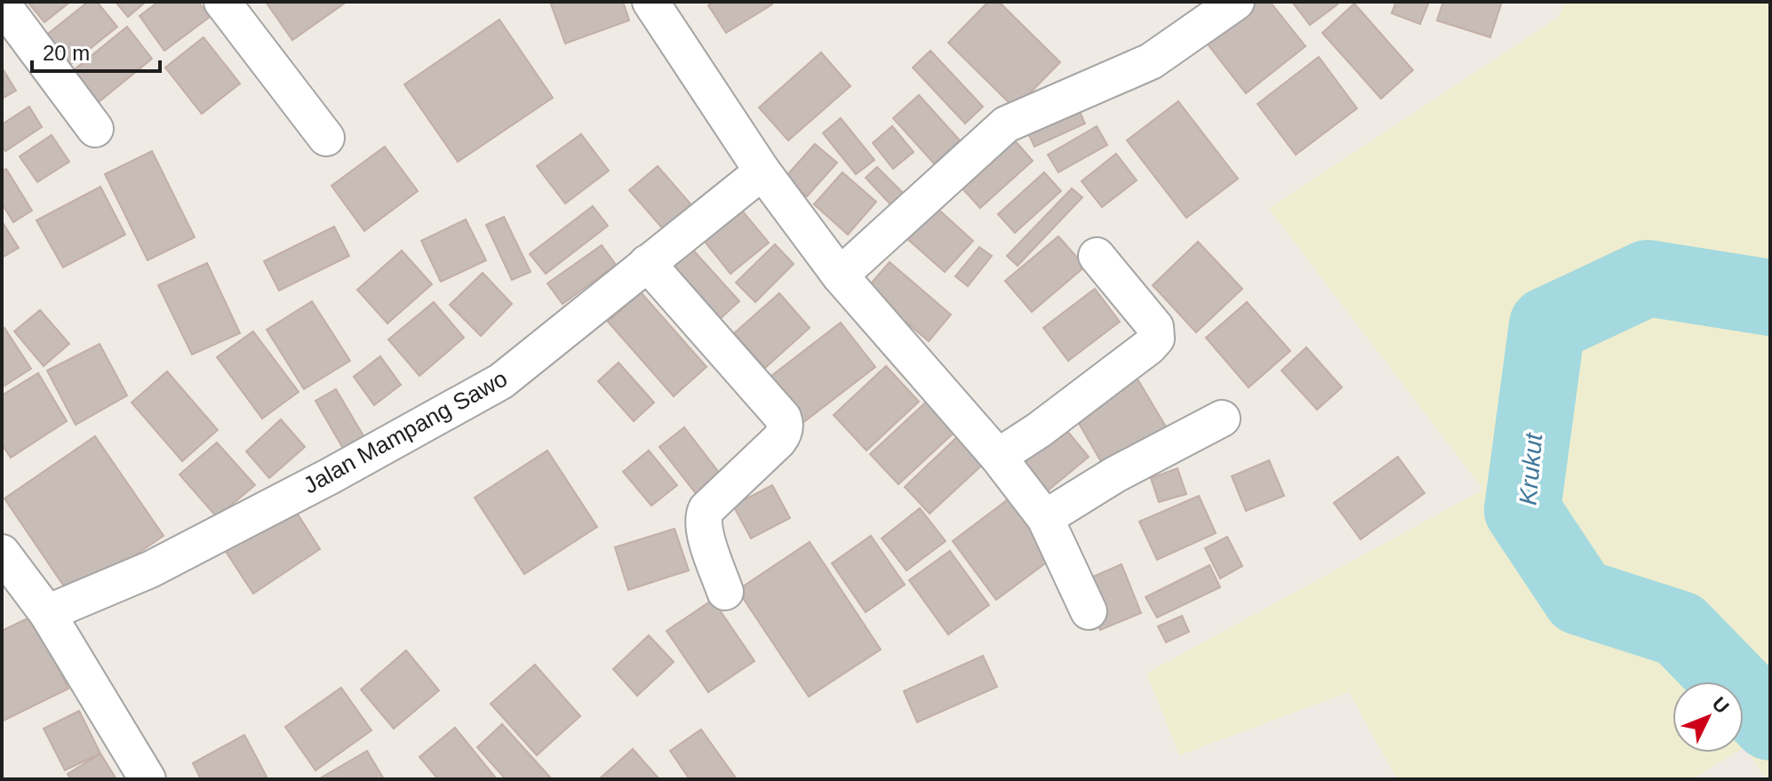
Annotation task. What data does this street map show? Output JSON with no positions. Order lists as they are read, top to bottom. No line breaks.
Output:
{"streets":{"street":["Jalan Mampang Sawo"]},"water":["Krukut"],"scale_bar":"20 m","north":"top right"}
